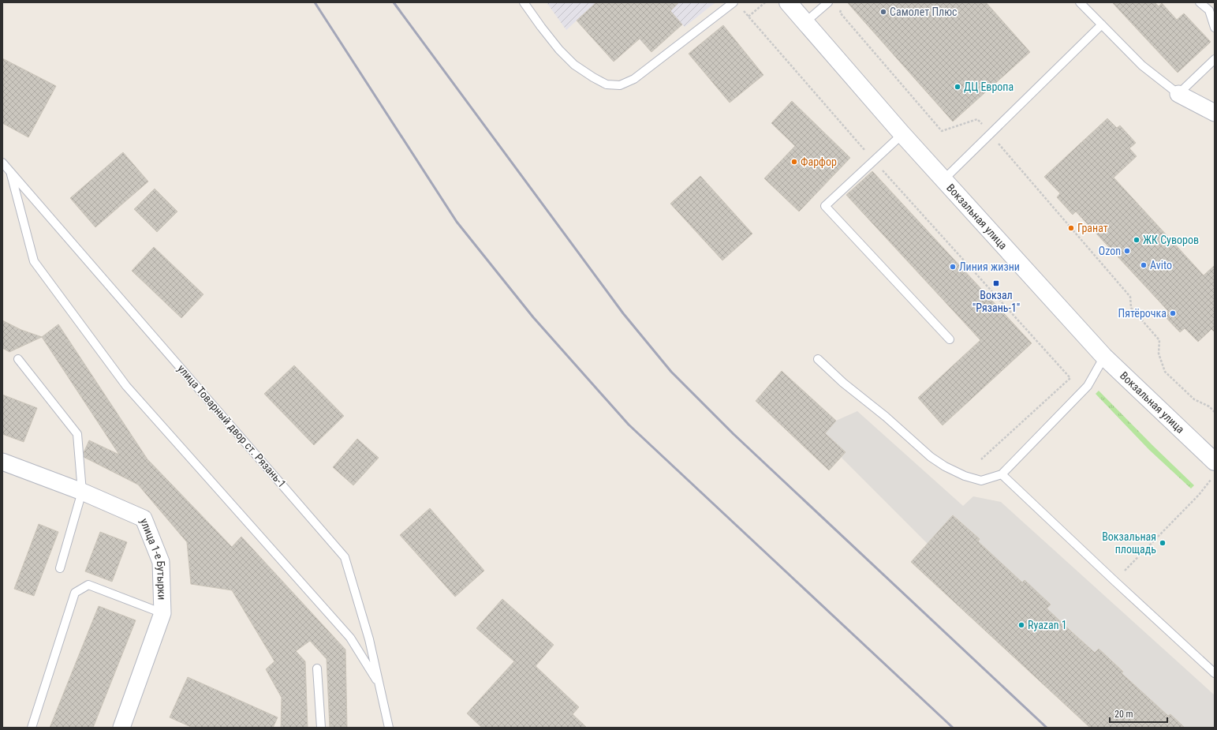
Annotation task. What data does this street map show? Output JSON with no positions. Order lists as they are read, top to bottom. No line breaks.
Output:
{"streets":{"main road":["Вокзальная улица"],"street":["улица 1-е Бутырки"],"lane":["улица Товарный двор ст. Рязань-1"]},"places":{"other":["Самолет Плюс","ДЦ Европа","Фарфор","Гранат","ЖК Суворов","Ozon","Avito","Линия жизни","Пятёрочка","Вокзальная площадь","Ryazan 1"],"transit":["Вокзал \"Рязань-1\""]},"scale_bar":"20 m"}
